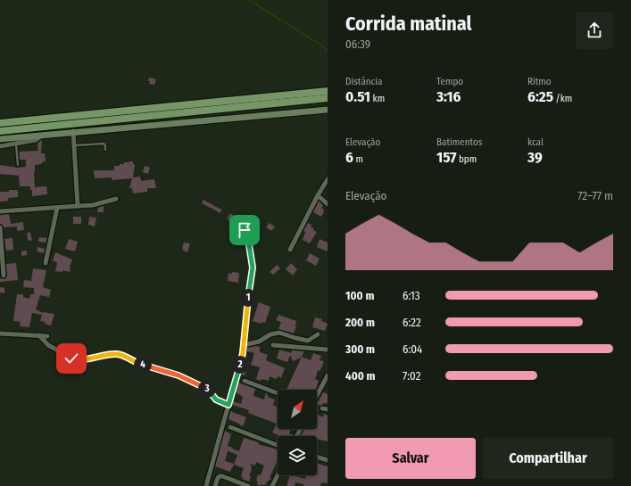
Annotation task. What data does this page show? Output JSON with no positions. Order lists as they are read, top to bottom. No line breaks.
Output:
{"north":"top right","page":{"heading":["Corrida matinal","06:39"],"stats":[["Distância","0.51 km"],["Tempo","3:16"],["Ritmo","6:25 /km"],["Elevação","6 m"],["Batimentos","157 bpm"],["kcal","39"]],"chart":["Elevação","72–77 m"],"list":[{"name":"100 m","note":"6:13"},{"name":"200 m","note":"6:22"},{"name":"300 m","note":"6:04"},{"name":"400 m","note":"7:02"}],"pins":["1","2","4","3"],"buttons":["Salvar","Compartilhar"]}}
